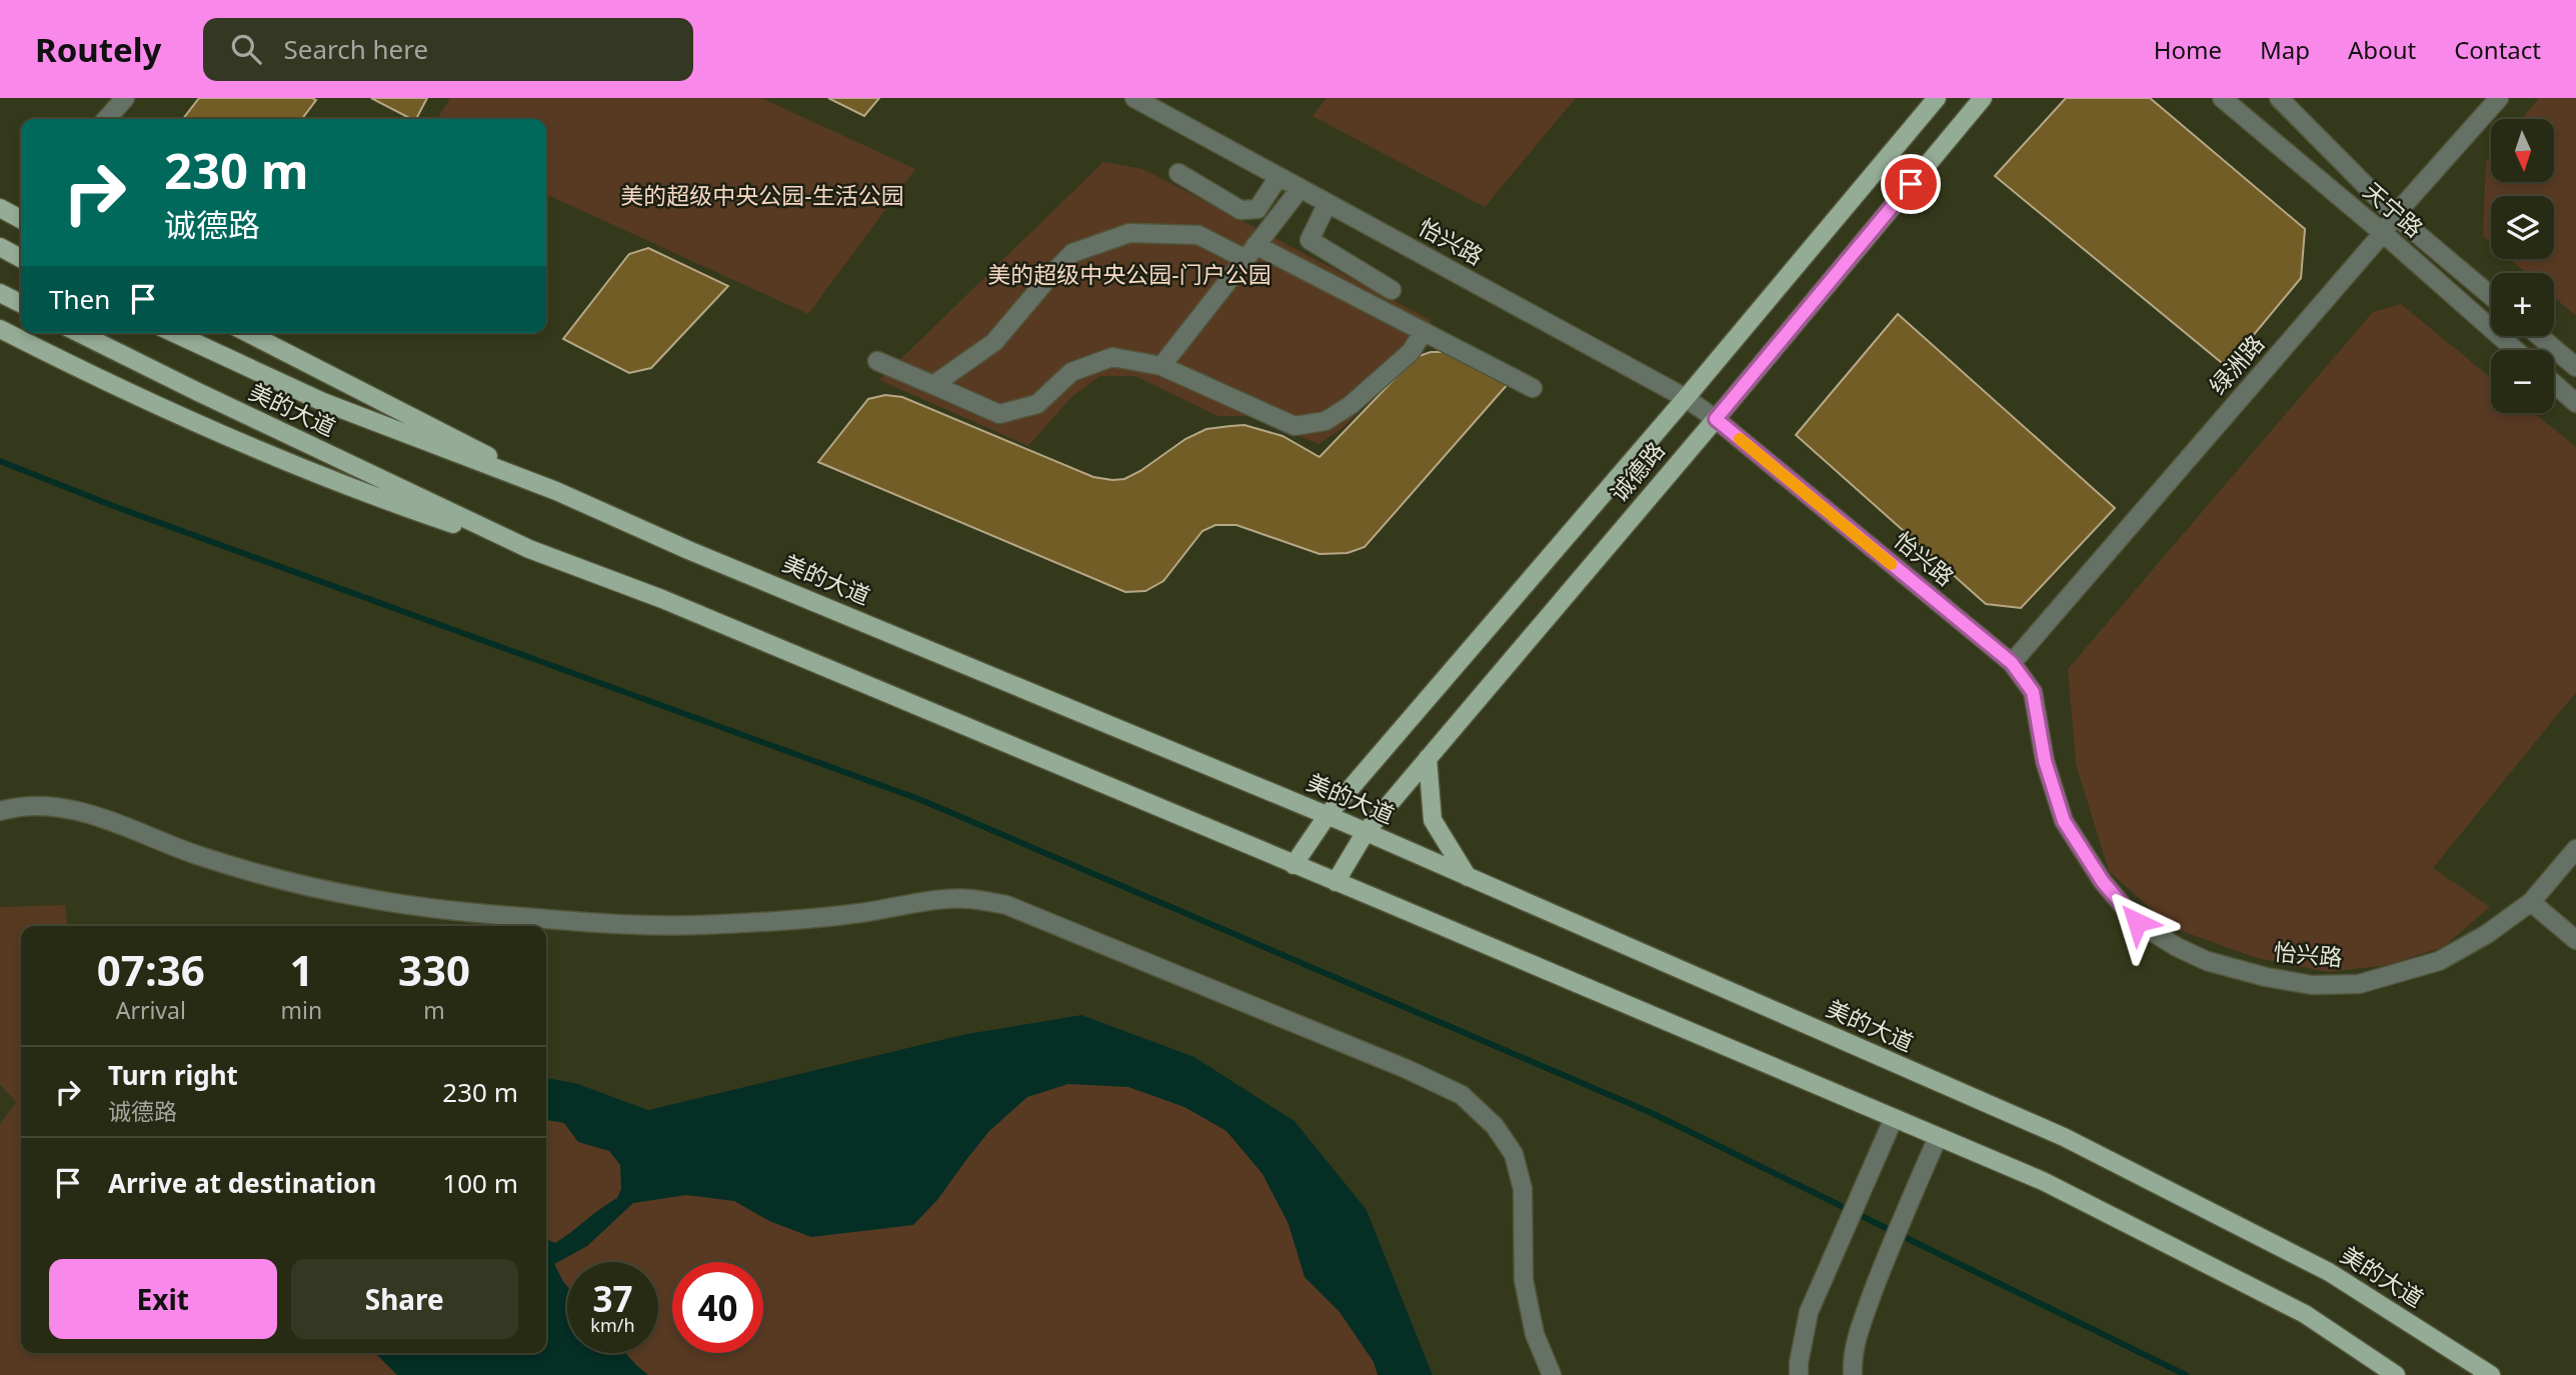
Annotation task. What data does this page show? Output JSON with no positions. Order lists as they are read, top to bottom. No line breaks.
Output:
{"streets":{"main road":["美的大道","诚德路"],"street":["天宁路","怡兴路","绿洲路"]},"crossings":[["天宁路","绿洲路"],["怡兴路","绿洲路"],["怡兴路","诚德路"],["美的大道","诚德路"]],"parks":["美的超级中央公园-生活公园","美的超级中央公园-门户公园"],"north":"bottom","page":{"header":"Routely","search":"Search here","nav":["Home","Map","About","Contact"],"map_buttons":["+","−"],"turn":["230 m","诚德路"],"then":"Then","eta":["07:36","Arrival","1","min","330","m"],"list":[{"name":"Turn right","note":"诚德路","value":"230 m"},{"name":"Arrive at destination","value":"100 m"}],"buttons":["Exit","Share"],"speed":"37 km/h","limit":"40"}}
